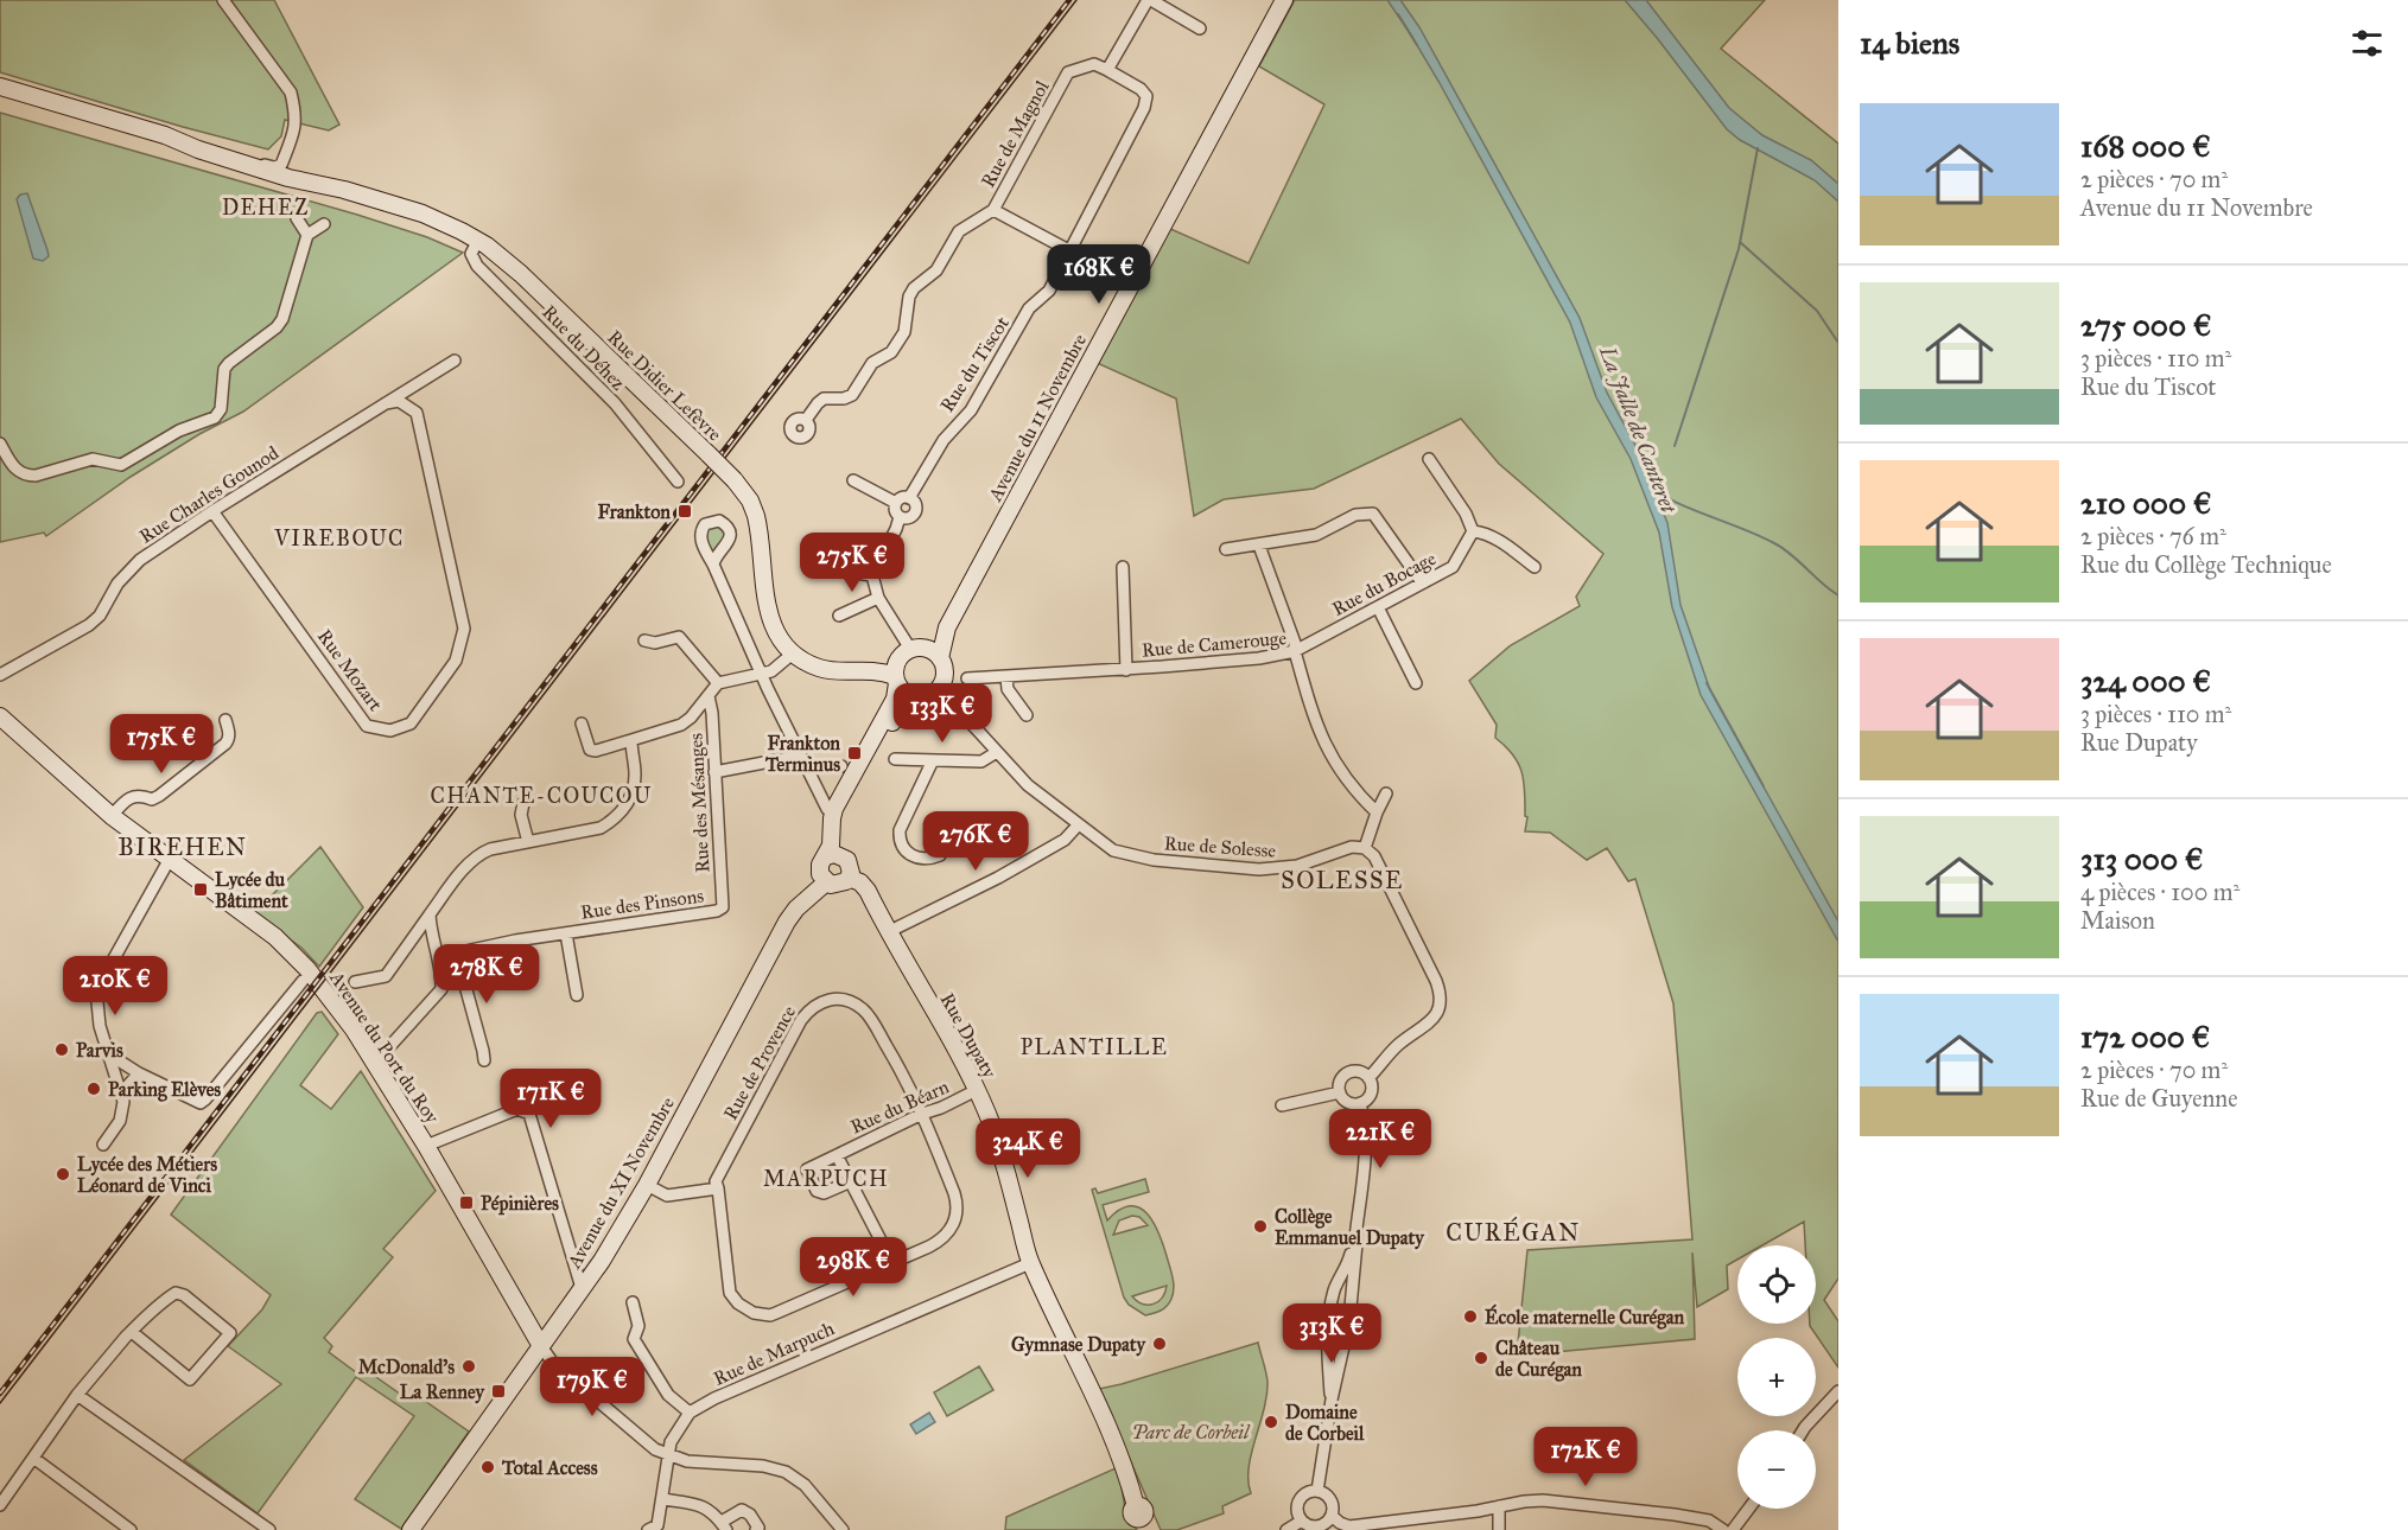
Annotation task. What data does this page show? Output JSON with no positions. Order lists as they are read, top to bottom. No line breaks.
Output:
{"streets":{"main road":["Rue Didier Lefèvre","Avenue du 11 Novembre","Rue Dupaty","Avenue du Port du Roy","Avenue du XI Novembre"],"street":["Rue de Magnol","Rue du Déhez","Rue du Tiscot","Rue Charles Gounod","Rue du Bocage","Rue de Camerouge","Rue Mozart","Rue des Mésanges","Rue de Solesse","Rue des Pinsons","Rue de Provence","Rue du Béarn","Rue de Marpuch"]},"crossings":[["Rue de Magnol","Rue du Tiscot"],["Rue de Magnol","Avenue du 11 Novembre"],["Rue du Déhez","Rue Didier Lefèvre"],["Rue Didier Lefèvre","Avenue du 11 Novembre"],["Rue Didier Lefèvre","Rue de Solesse"],["Avenue du 11 Novembre","Rue de Solesse"],["Rue Charles Gounod","Rue Mozart"],["Rue du Bocage","Rue de Camerouge"],["Rue des Mésanges","Rue des Pinsons"],["Rue Dupaty","Rue du Béarn"],["Rue Dupaty","Avenue du XI Novembre"],["Rue Dupaty","Rue de Marpuch"],["Avenue du Port du Roy","Avenue du XI Novembre"],["Rue de Provence","Rue du Béarn"]],"districts":["DEHEZ","VIREBOUC","CHANTE-COUCOU","BIREHEN","SOLESSE","PLANTILLE","MARPUCH","CURÉGAN"],"water":["La Jalle de Canteret"],"parks":["Parc de Corbeil"],"places":{"transit":["Frankton","Frankton Terminus","Lycée du Bâtiment","Pépinières","La Renney"],"other":["Parvis","Parking Elèves","Lycée des Métiers Léonard de Vinci","Collège Emmanuel Dupaty","École maternelle Curégan","Gymnase Dupaty","Château de Curégan","McDonald's","Domaine de Corbeil","Total Access"]},"page":{"heading":"14 biens","list":[{"name":"168 000 €","note":"2 pièces · 70 m² · Avenue du 11 Novembre"},{"name":"275 000 €","note":"3 pièces · 110 m² · Rue du Tiscot"},{"name":"210 000 €","note":"2 pièces · 76 m² · Rue du Collège Technique"},{"name":"324 000 €","note":"3 pièces · 110 m² · Rue Dupaty"},{"name":"313 000 €","note":"4 pièces · 100 m² · Maison"},{"name":"172 000 €","note":"2 pièces · 70 m² · Rue de Guyenne"}],"price":["168K €","275K €","133K €","175K €","276K €","278K €","210K €","171K €","221K €","324K €","298K €","313K €","179K €","172K €"],"map_buttons":["+","−"]}}
